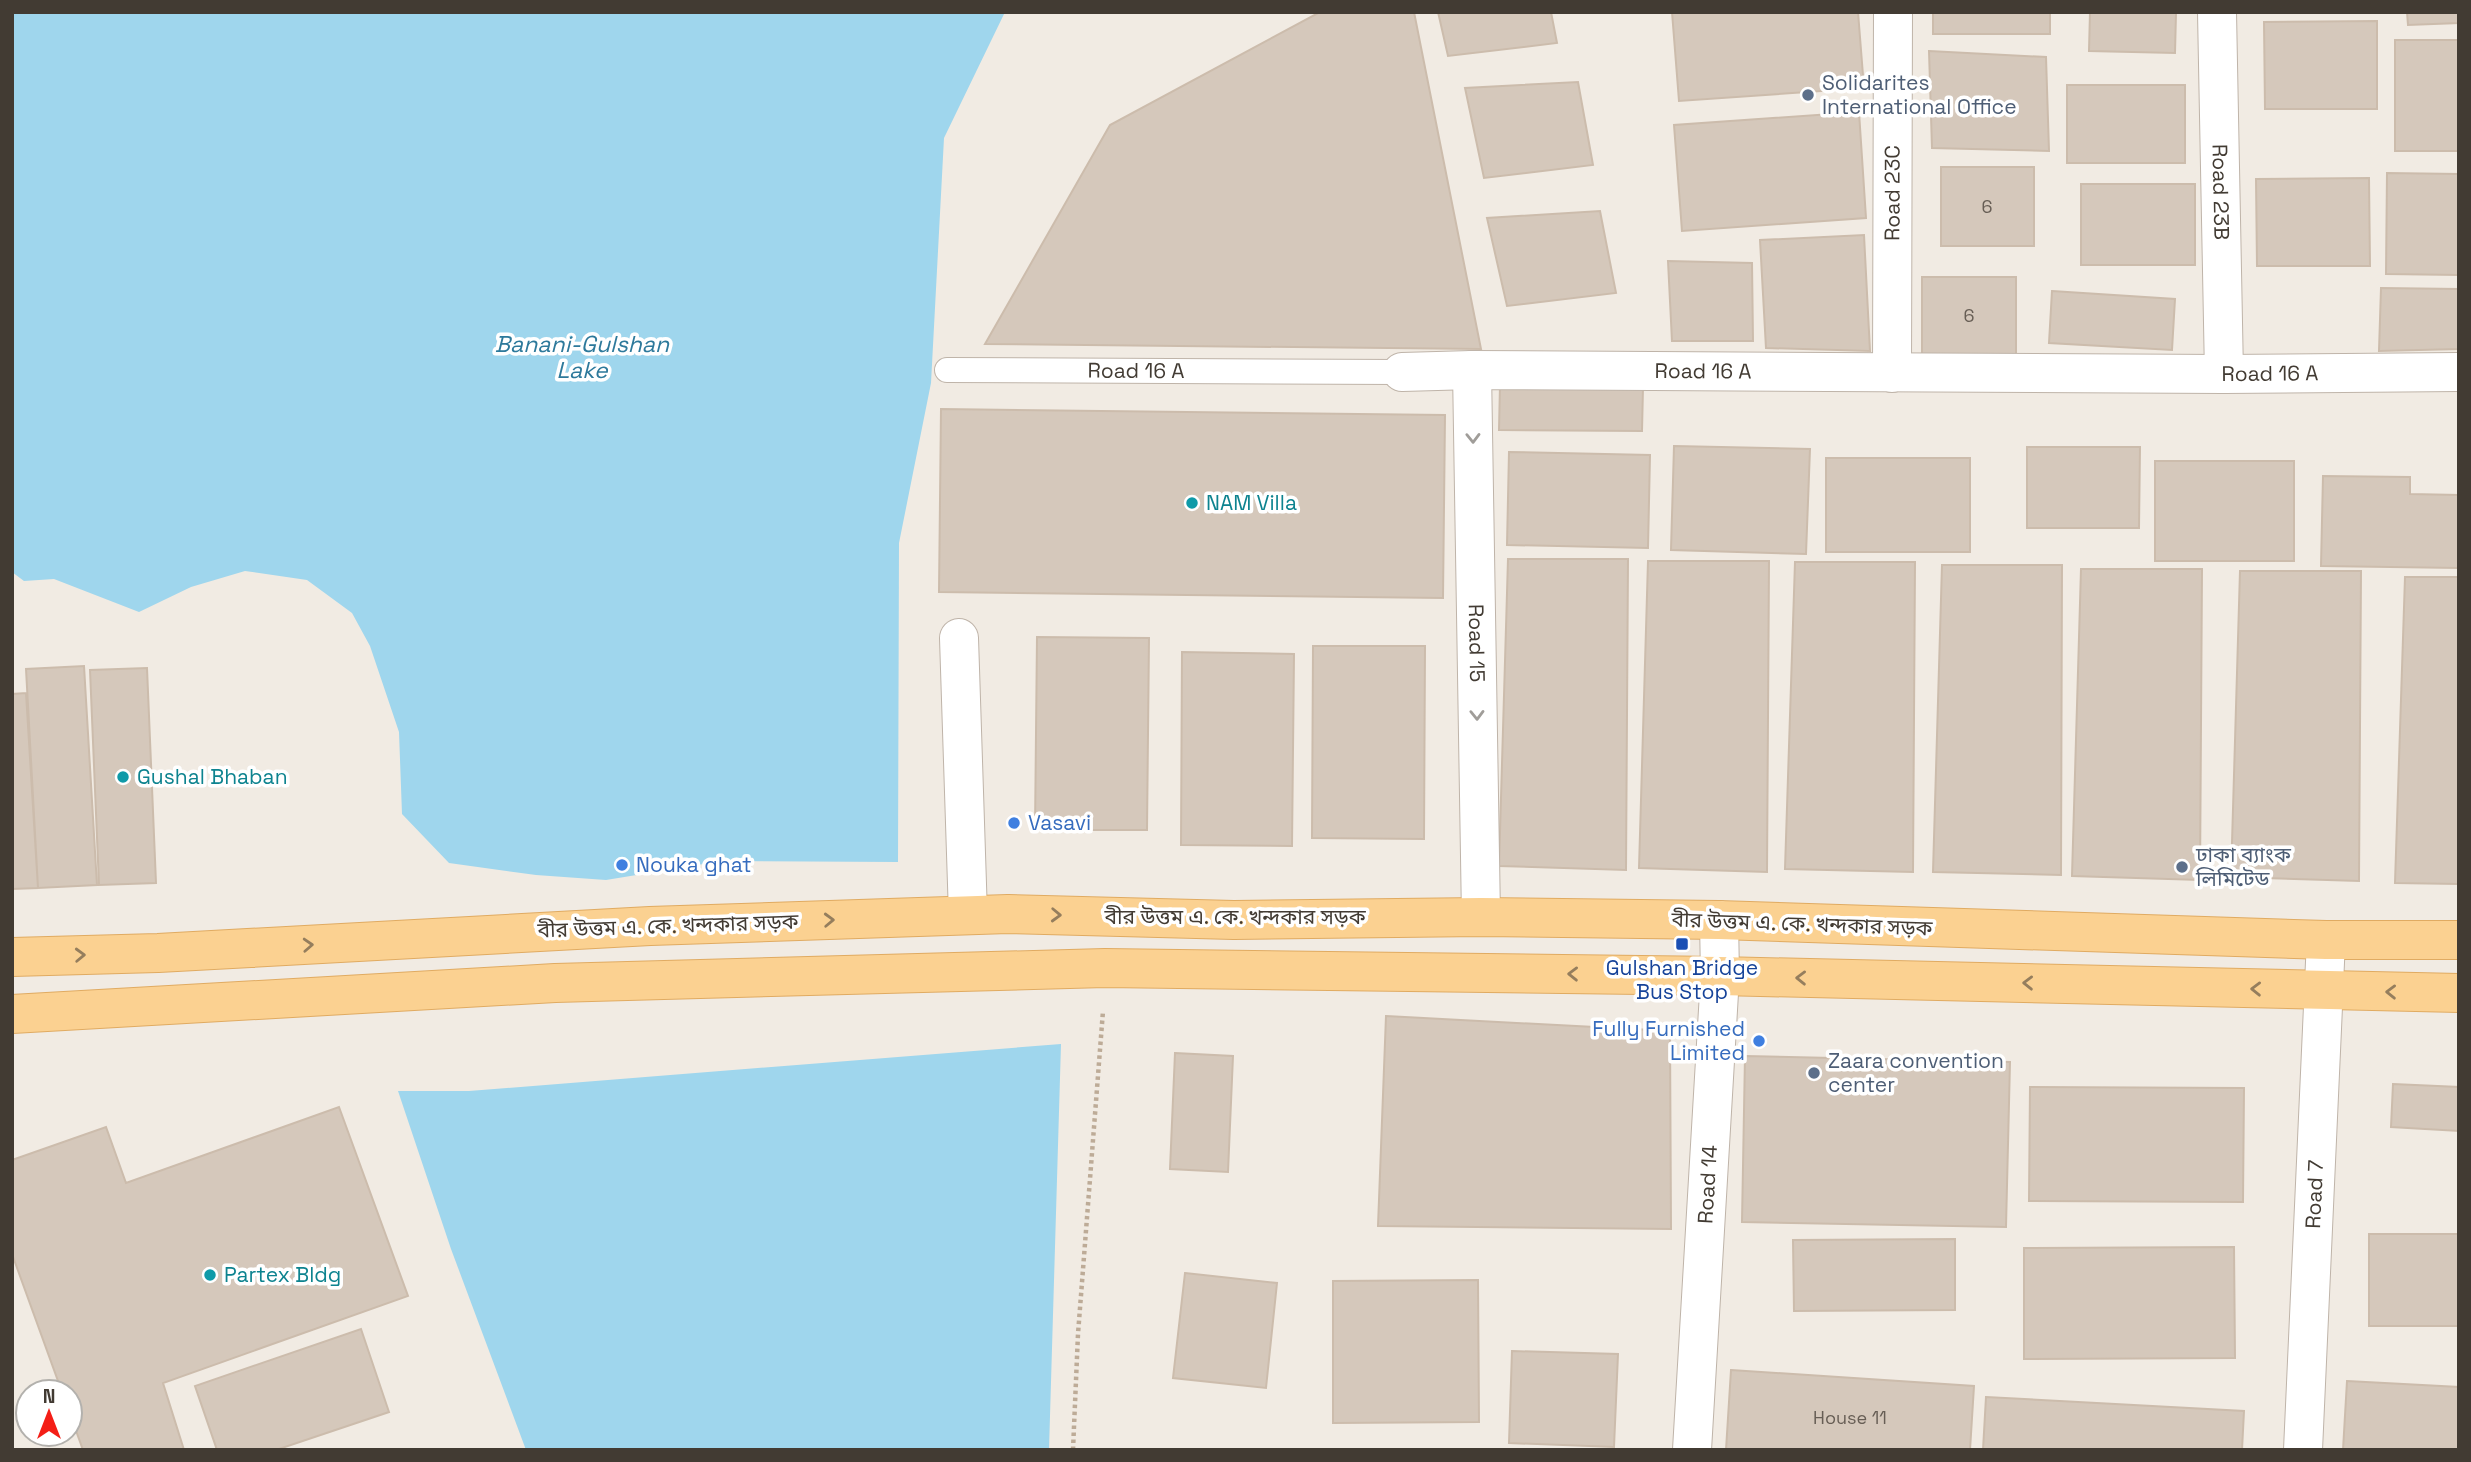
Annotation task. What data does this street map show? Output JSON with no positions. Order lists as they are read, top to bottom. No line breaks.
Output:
{"streets":{"main road":["বীর উত্তম এ. কে. খন্দকার সড়ক"],"street":["Road 23C","Road 23B","Road 16 A","Road 15","Road 14","Road 7"]},"crossings":[["Road 23C","Road 16 A"],["Road 23B","Road 16 A"],["Road 16 A","Road 15"],["Road 15","বীর উত্তম এ. কে. খন্দকার সড়ক"],["বীর উত্তম এ. কে. খন্দকার সড়ক","Road 14"],["বীর উত্তম এ. কে. খন্দকার সড়ক","Road 7"]],"one_way":["Road 15"],"water":["Banani-Gulshan Lake"],"places":{"other":["Solidarites International Office","NAM Villa","Gushal Bhaban","Vasavi","Nouka ghat","ঢাকা ব্যাংক লিমিটেড","Fully Furnished Limited","Zaara convention center","Partex Bldg"],"transit":["Gulshan Bridge Bus Stop"]},"house_numbers":["6","6","House 11"],"north":"top"}
